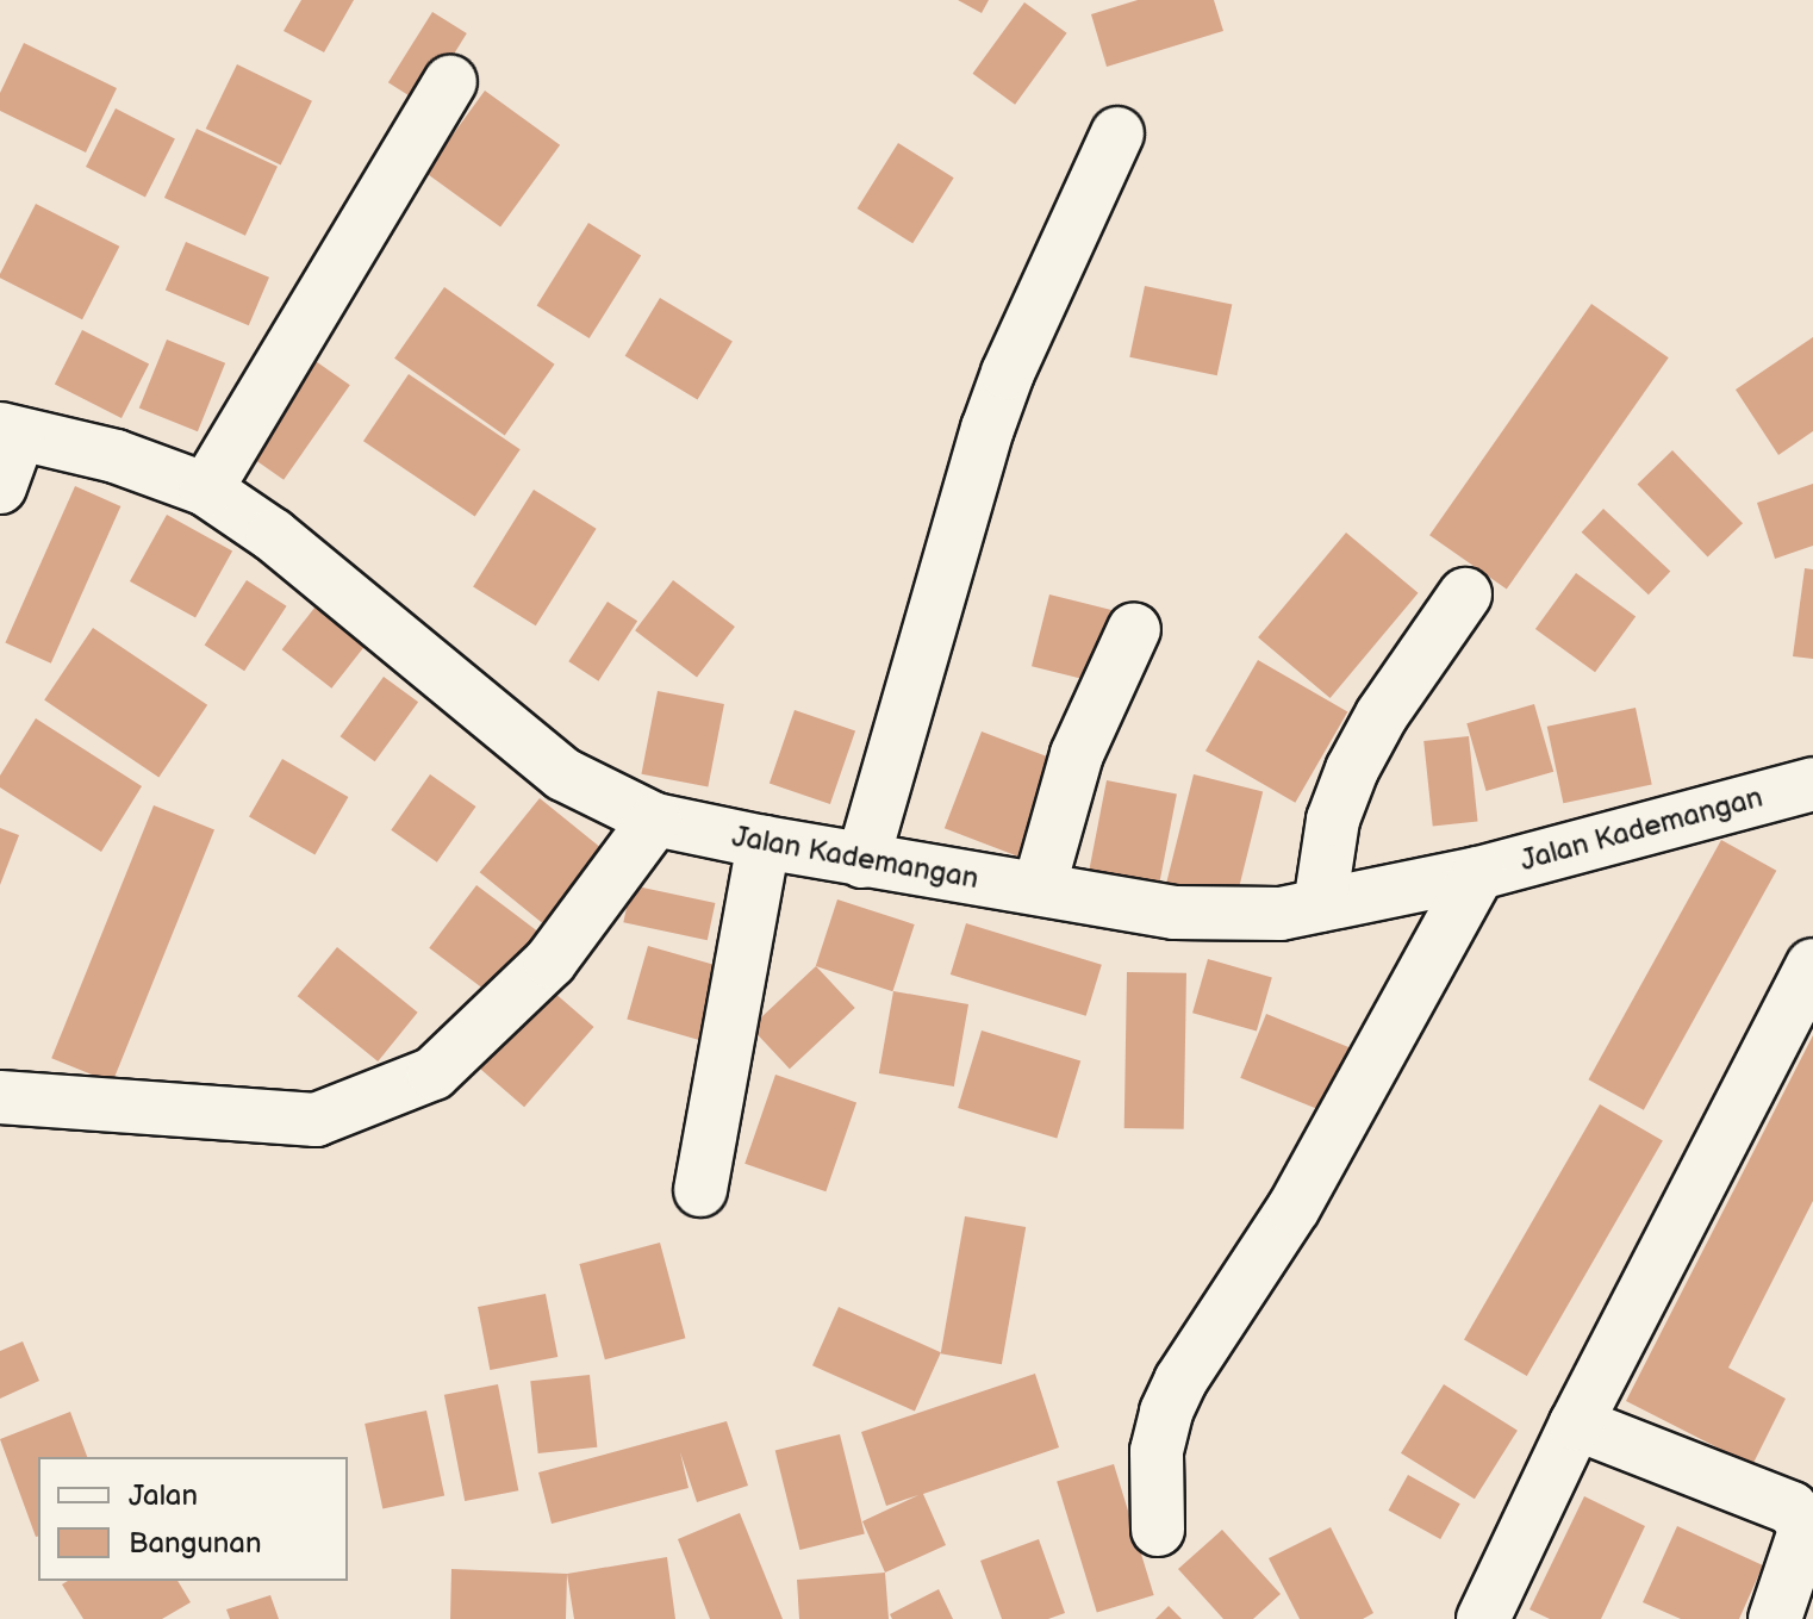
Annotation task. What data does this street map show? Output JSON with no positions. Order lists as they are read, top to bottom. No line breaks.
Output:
{"streets":{"street":["Jalan Kademangan"]},"legend":["Jalan","Bangunan"]}
